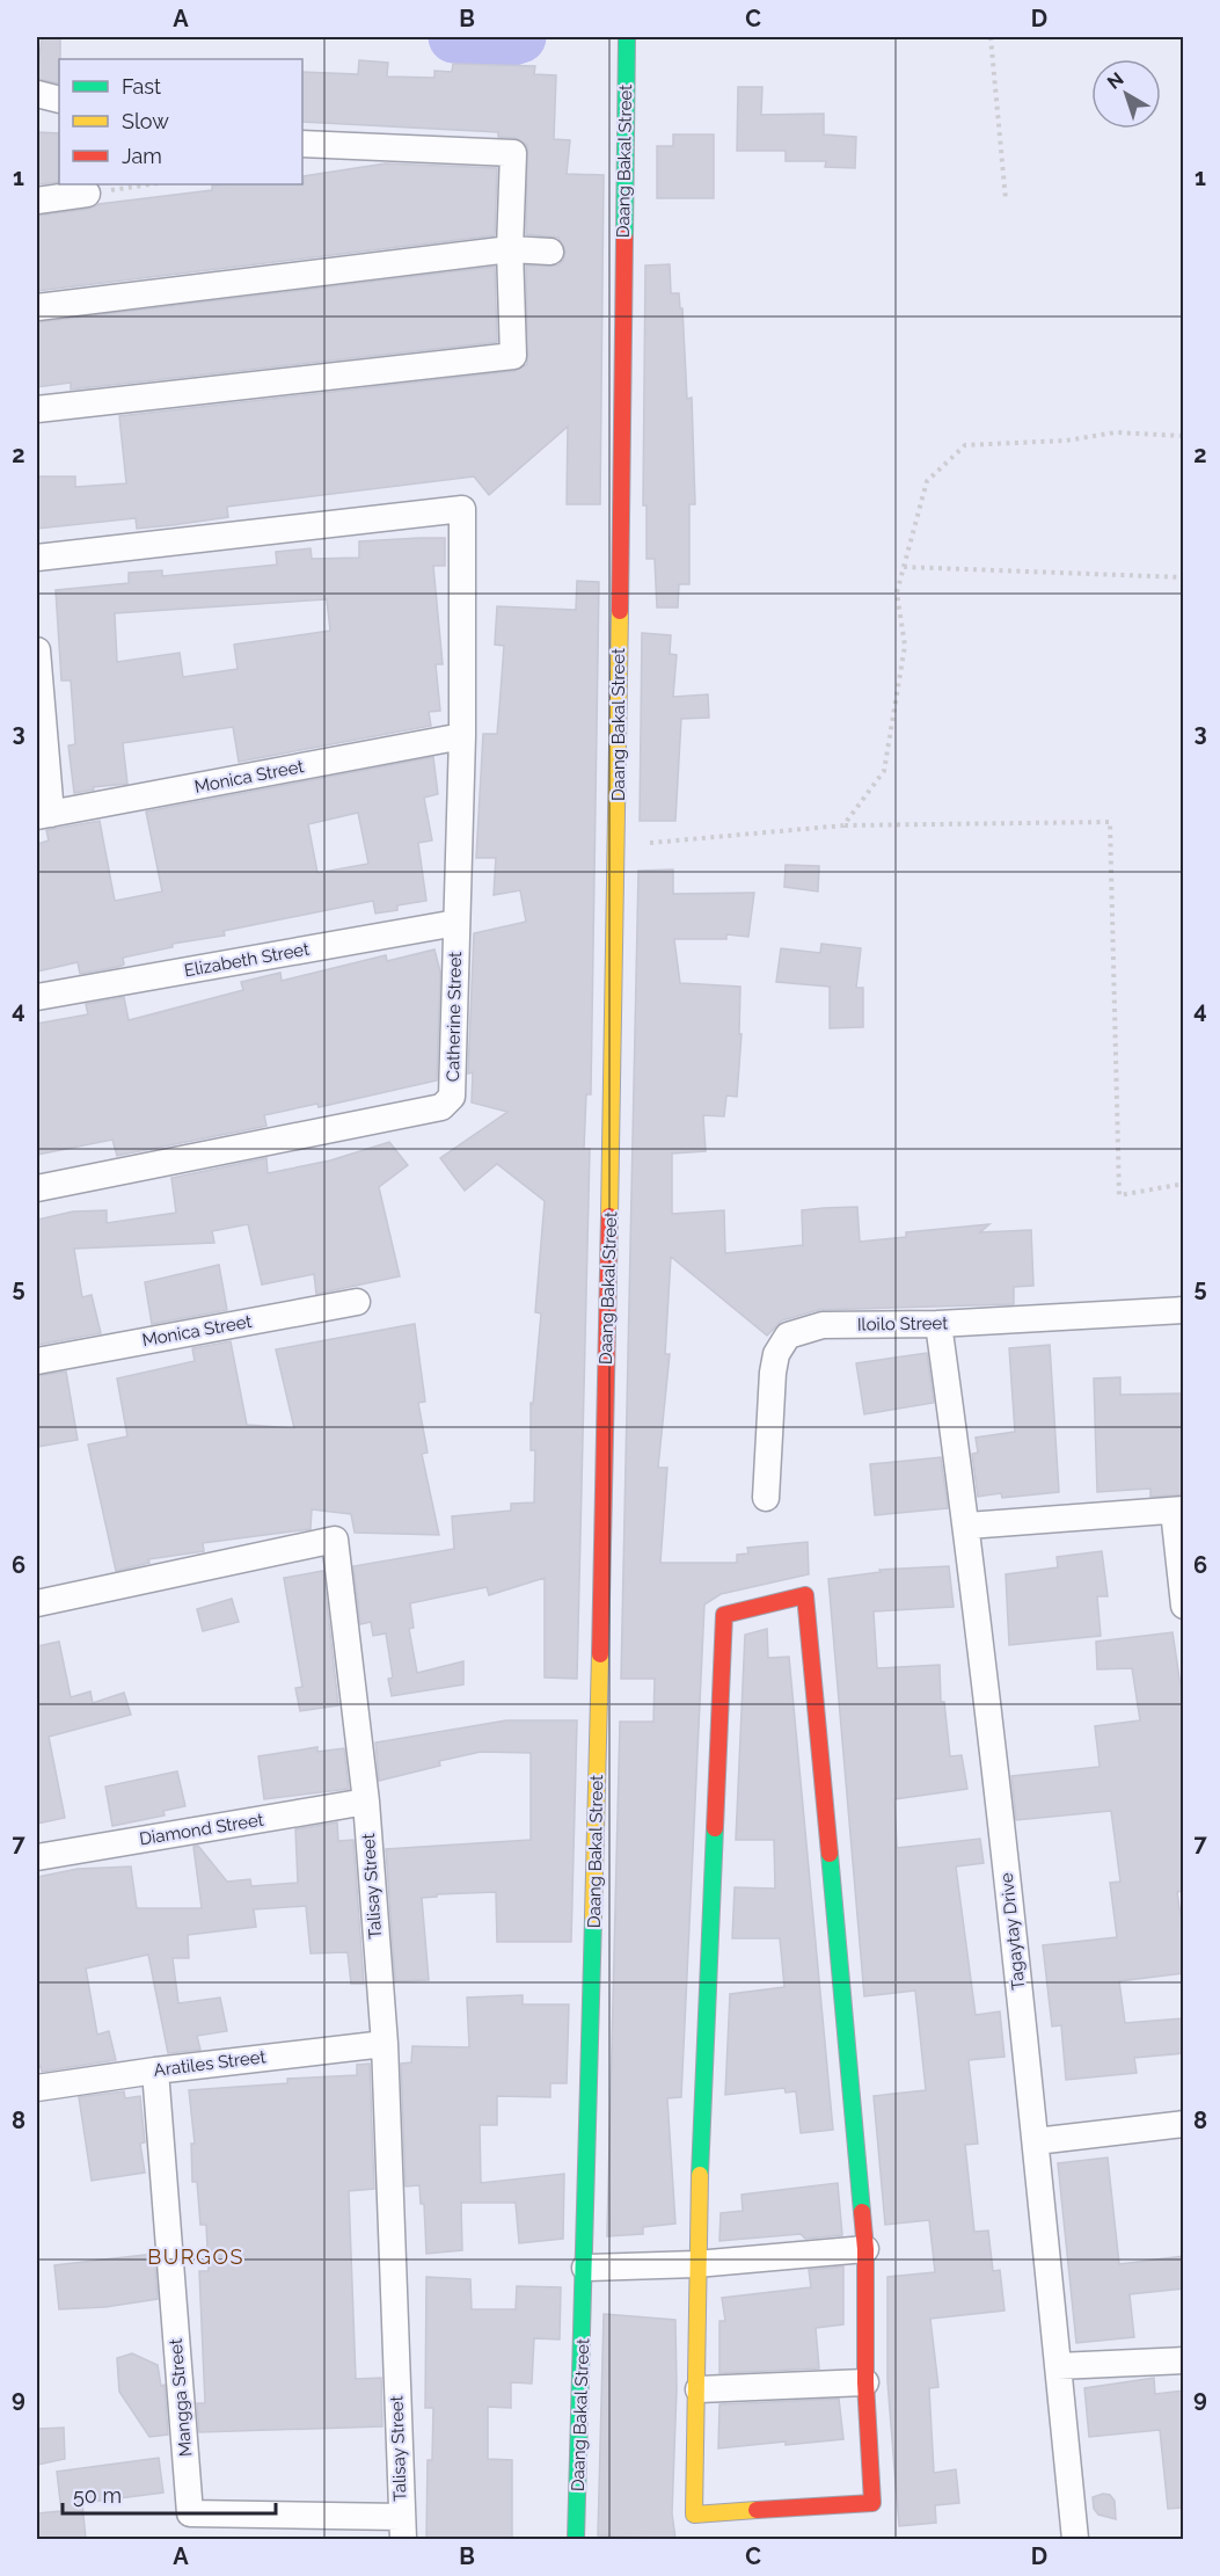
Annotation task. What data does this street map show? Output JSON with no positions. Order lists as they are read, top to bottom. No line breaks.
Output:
{"streets":{"street":["Daang Bakal Street","Monica Street","Elizabeth Street","Catherine Street","Iloilo Street","Diamond Street","Talisay Street","Tagaytay Drive","Aratiles Street","Mangga Street"]},"crossings":[["Monica Street","Catherine Street"],["Elizabeth Street","Catherine Street"],["Iloilo Street","Tagaytay Drive"],["Diamond Street","Talisay Street"],["Talisay Street","Aratiles Street"],["Talisay Street","Mangga Street"],["Aratiles Street","Mangga Street"]],"districts":["BURGOS"],"legend":["Fast","Slow","Jam"],"scale_bar":"50 m","north":"top left","grid":{"columns":["A","B","C","D"],"rows":["1","2","3","4","5","6","7","8","9"]}}
